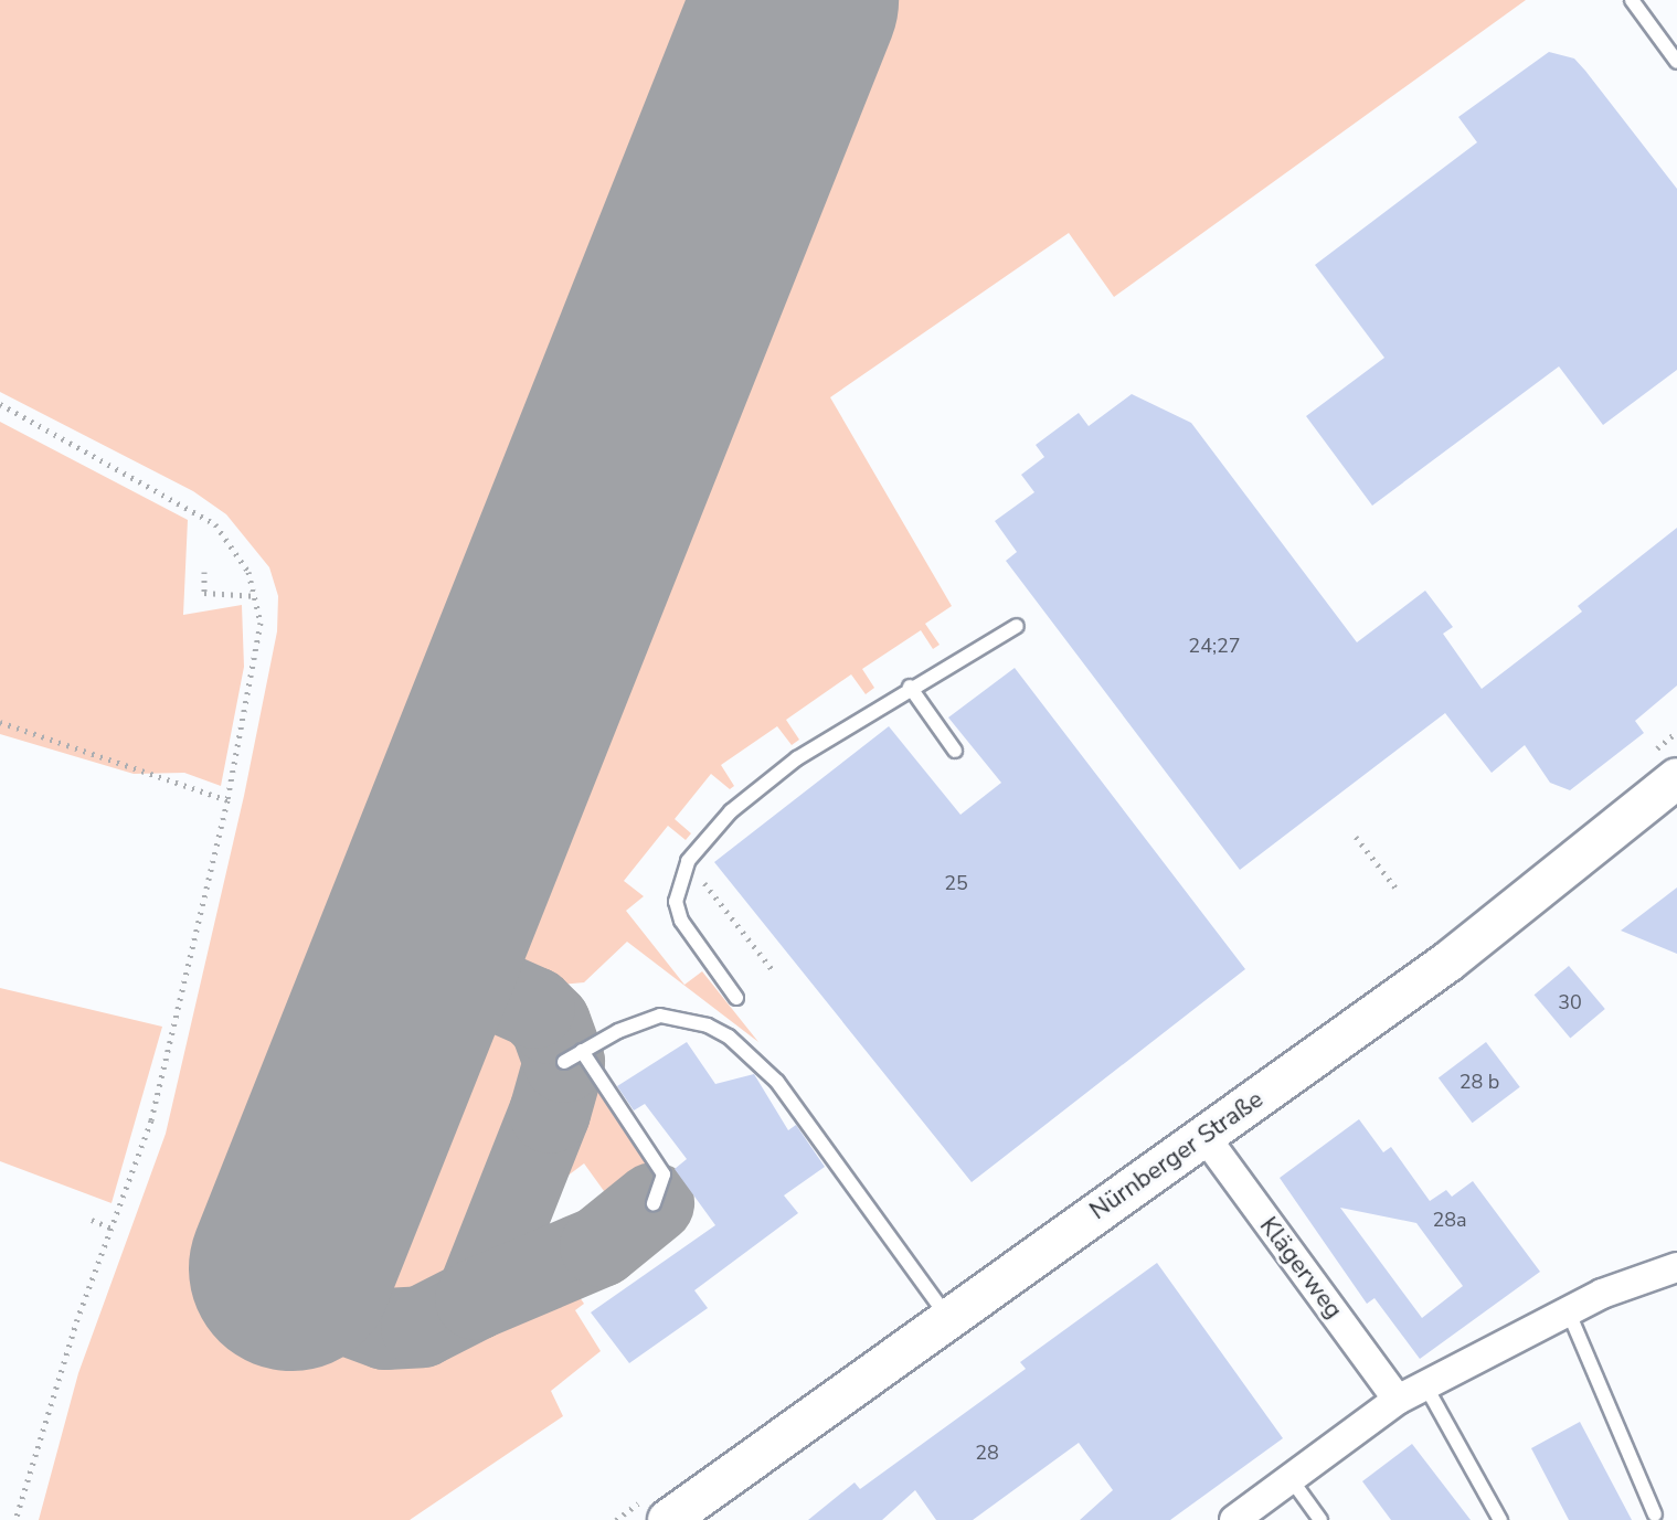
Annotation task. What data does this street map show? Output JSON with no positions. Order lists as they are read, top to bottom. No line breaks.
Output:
{"streets":{"main road":["Nürnberger Straße"],"street":["Klägerweg"]},"crossings":[["Nürnberger Straße","Klägerweg"]],"house_numbers":["24;27","25","30","28 b","28a","28"]}
